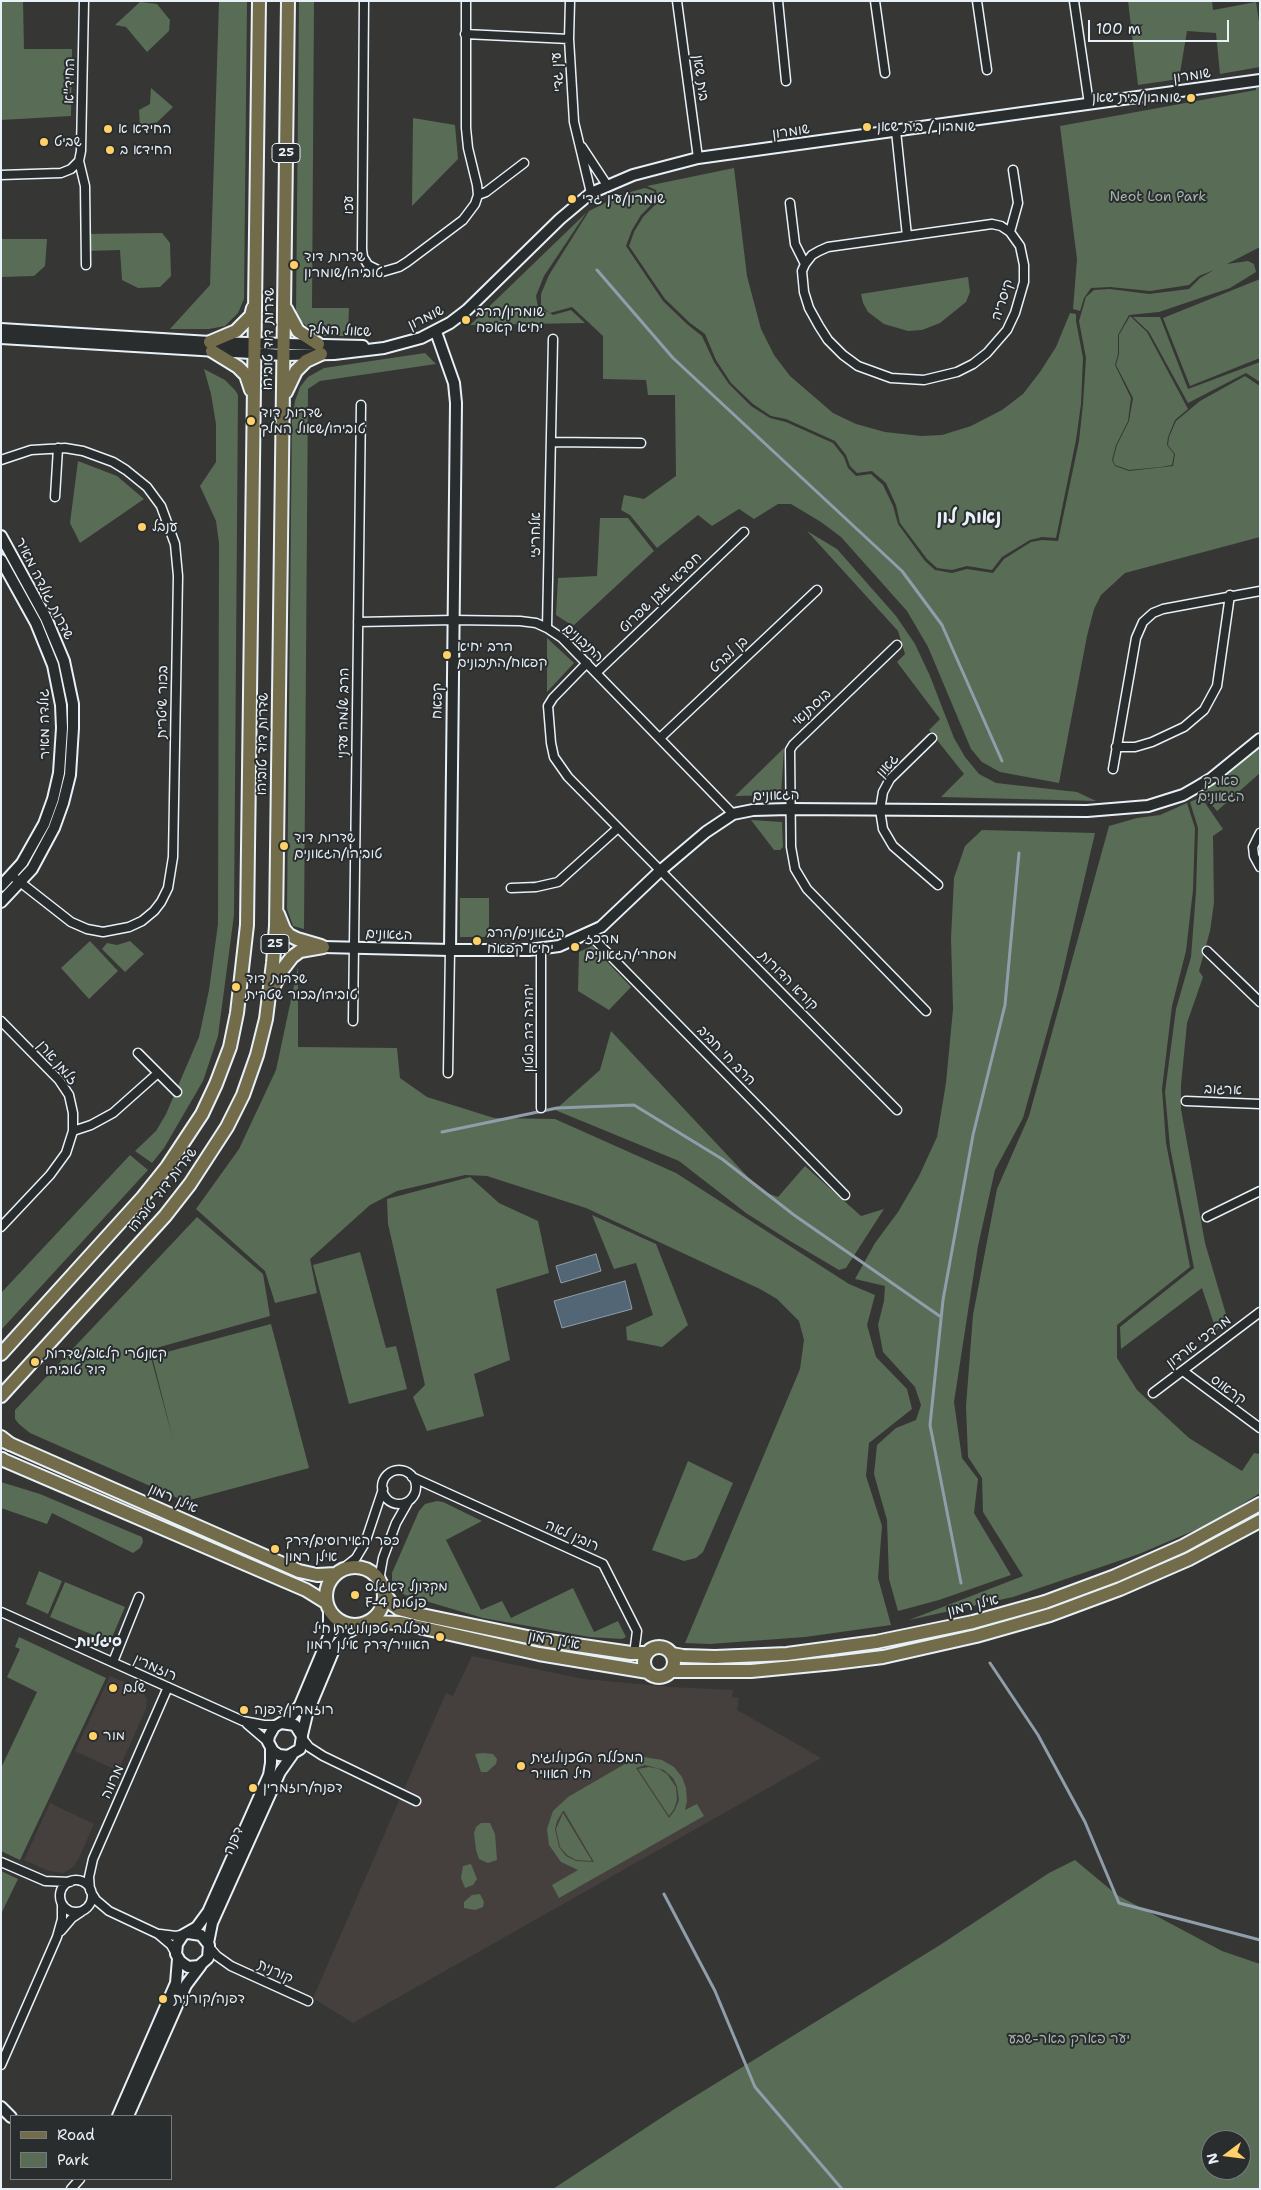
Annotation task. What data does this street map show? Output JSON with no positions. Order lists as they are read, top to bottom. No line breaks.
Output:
{"streets":{"main road":["25","שדרות דוד טוביהו","אילן רמון"],"street":["עין גדי","שומרון","בית שאן","החיד\"א","עכו","קיסריה","שאול המלך","אלחריזי","שדרות גולדה מאיר","חסדאי אבן שפרוט","התיבונים","בן לברט","קפאח","בכור שיטרית","בוסתנאי","הרב שלמה עדני","גולדה מאיר","גאון","הגאונים","קורא הדורות","יהודה דה בוטון","הרב חי חביב","זלמן ארן","ארגוב","מרדכי ארדון","קראוס","רובין לאה","רוזמרין","מרווה","דפנה","קורנית"]},"crossings":[["עין גדי","שומרון"],["שומרון","בית שאן"],["שומרון","שאול המלך"],["שומרון","קפאח"],["שאול המלך","שדרות דוד טוביהו"],["אלחריזי","התיבונים"],["שדרות גולדה מאיר","בכור שיטרית"],["חסדאי אבן שפרוט","התיבונים"],["התיבונים","בן לברט"],["התיבונים","קפאח"],["התיבונים","הרב שלמה עדני"],["התיבונים","הגאונים"],["התיבונים","קורא הדורות"],["קפאח","הגאונים"],["בכור שיטרית","גולדה מאיר"],["בוסתנאי","הגאונים"],["הרב שלמה עדני","הגאונים"],["גאון","הגאונים"],["הגאונים","קורא הדורות"],["הגאונים","יהודה דה בוטון"],["הגאונים","הרב חי חביב"],["מרדכי ארדון","קראוס"],["אילן רמון","רובין לאה"],["רוזמרין","מרווה"],["רוזמרין","דפנה"],["דפנה","קורנית"]],"districts":["נאות לון","סיגליות"],"parks":["Neot Lon Park","פארק הגאונים","יער פארק באר-שבע"],"places":["שומרון/בית שאן","שומרון / בית שאן","החידא א","שביט","החידא ב","שומרון/עין גדי","שדרות דוד טוביהו/שומרון","שומרון/הרב יחיא קאפח","שדרות דוד טוביהו/שאול המלך","ענבל","הרב יחיא קפאח/התיבונים","שדרות דוד טוביהו/הגאונים","הגאונים/הרב יחיא קפאח","מרכז מסחרי/הגאונים","שדרות דוד טוביהו/בכור שטרית","קאנטרי קלאב/שדרות דוד טוביהו","כפר האירוסים/דרך אילן רמון","מקדונל דאגלס F-4 פנטום","מכללה טכנולוגית חיל האוויר/דרך אילן רמון","שלם","רוזמרין/דפנה","מור","המכללה הטכנולוגית חיל האוויר","דפנה/רוזמרין","דפנה/קורנית"],"legend":["Road","Park"],"scale_bar":"100 m","north":"left"}
